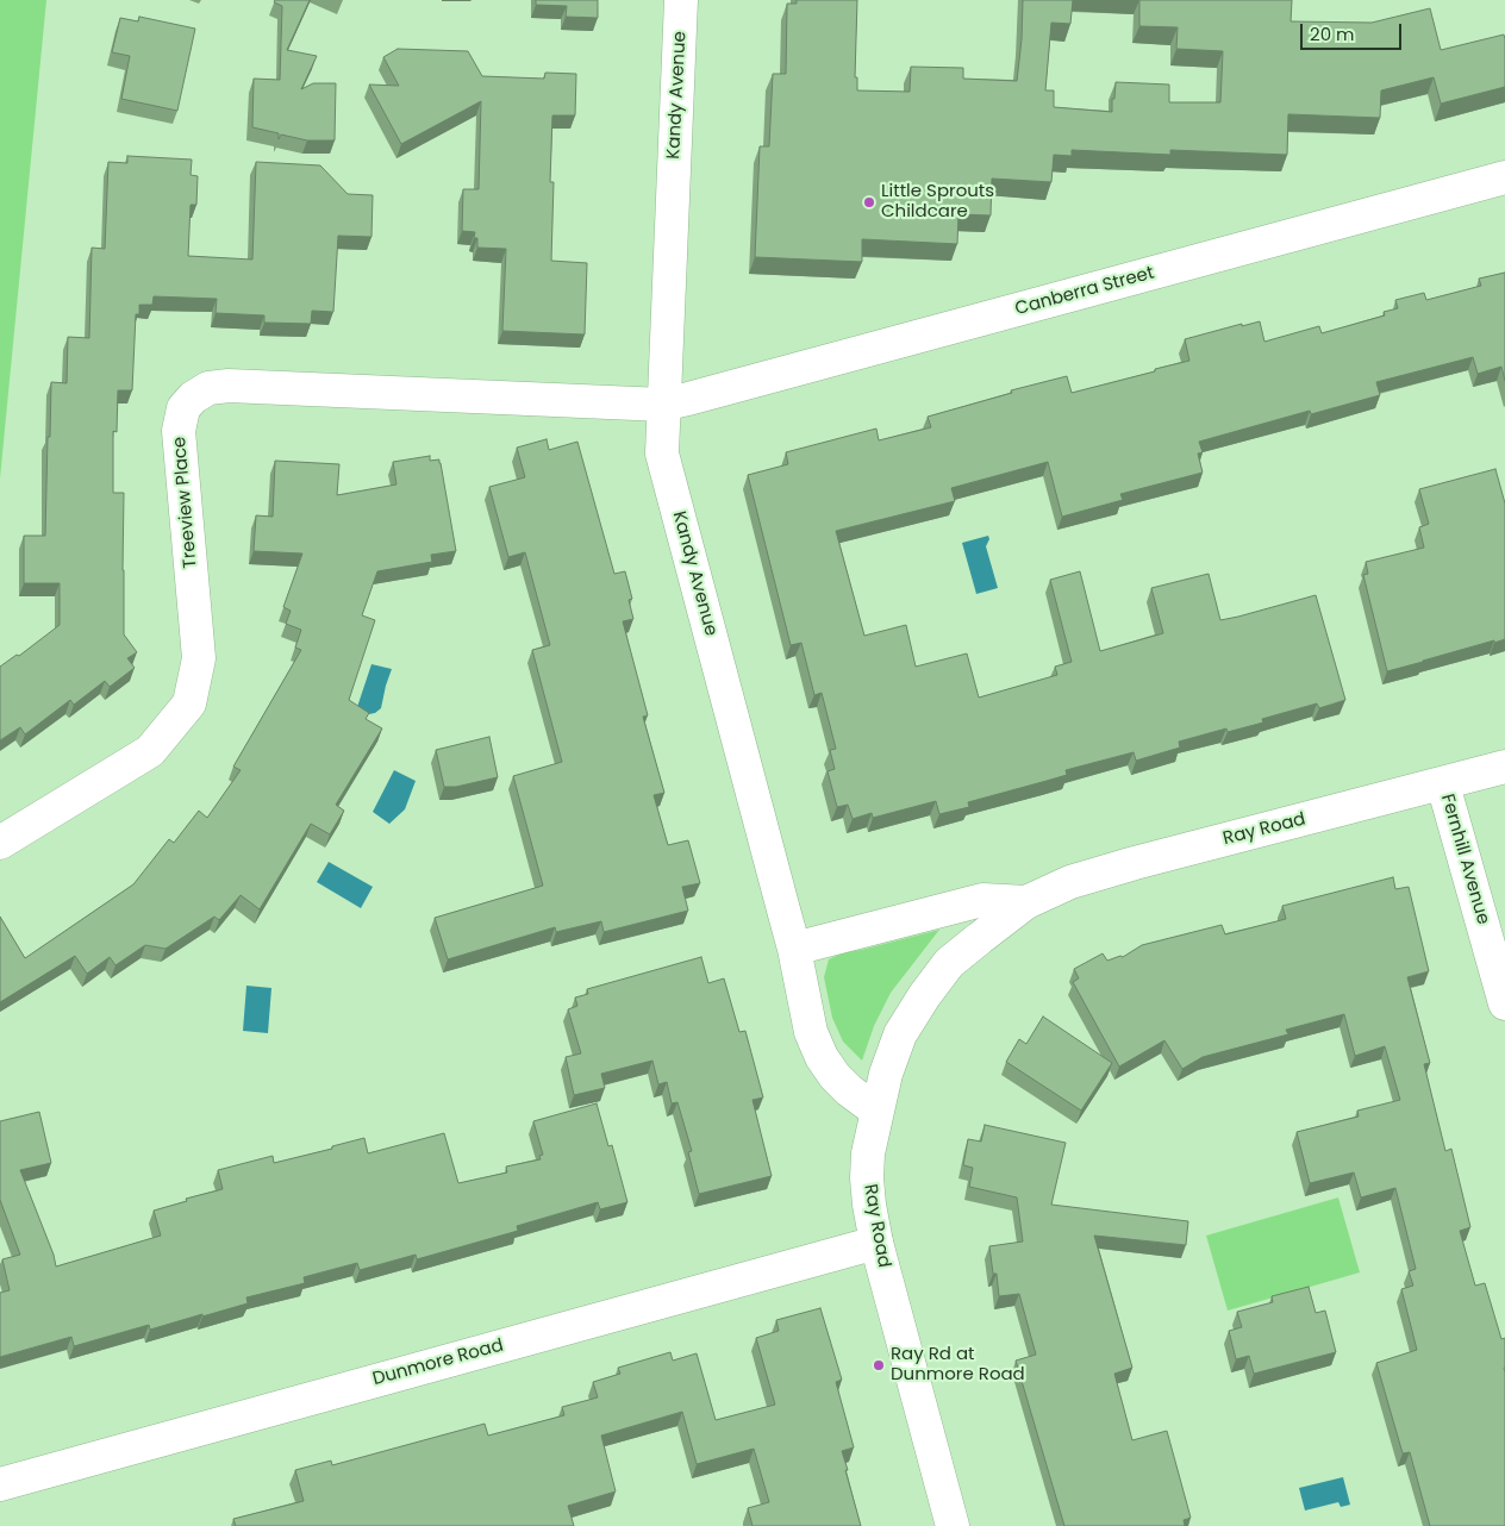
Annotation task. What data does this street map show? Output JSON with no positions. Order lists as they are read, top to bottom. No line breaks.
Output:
{"streets":{"street":["Kandy Avenue","Canberra Street","Treeview Place","Ray Road","Fernhill Avenue","Dunmore Road"]},"crossings":[["Kandy Avenue","Canberra Street"],["Kandy Avenue","Treeview Place"],["Kandy Avenue","Ray Road"],["Canberra Street","Treeview Place"],["Ray Road","Fernhill Avenue"],["Ray Road","Dunmore Road"]],"places":["Little Sprouts Childcare","Ray Rd at Dunmore Road"],"scale_bar":"20 m"}
